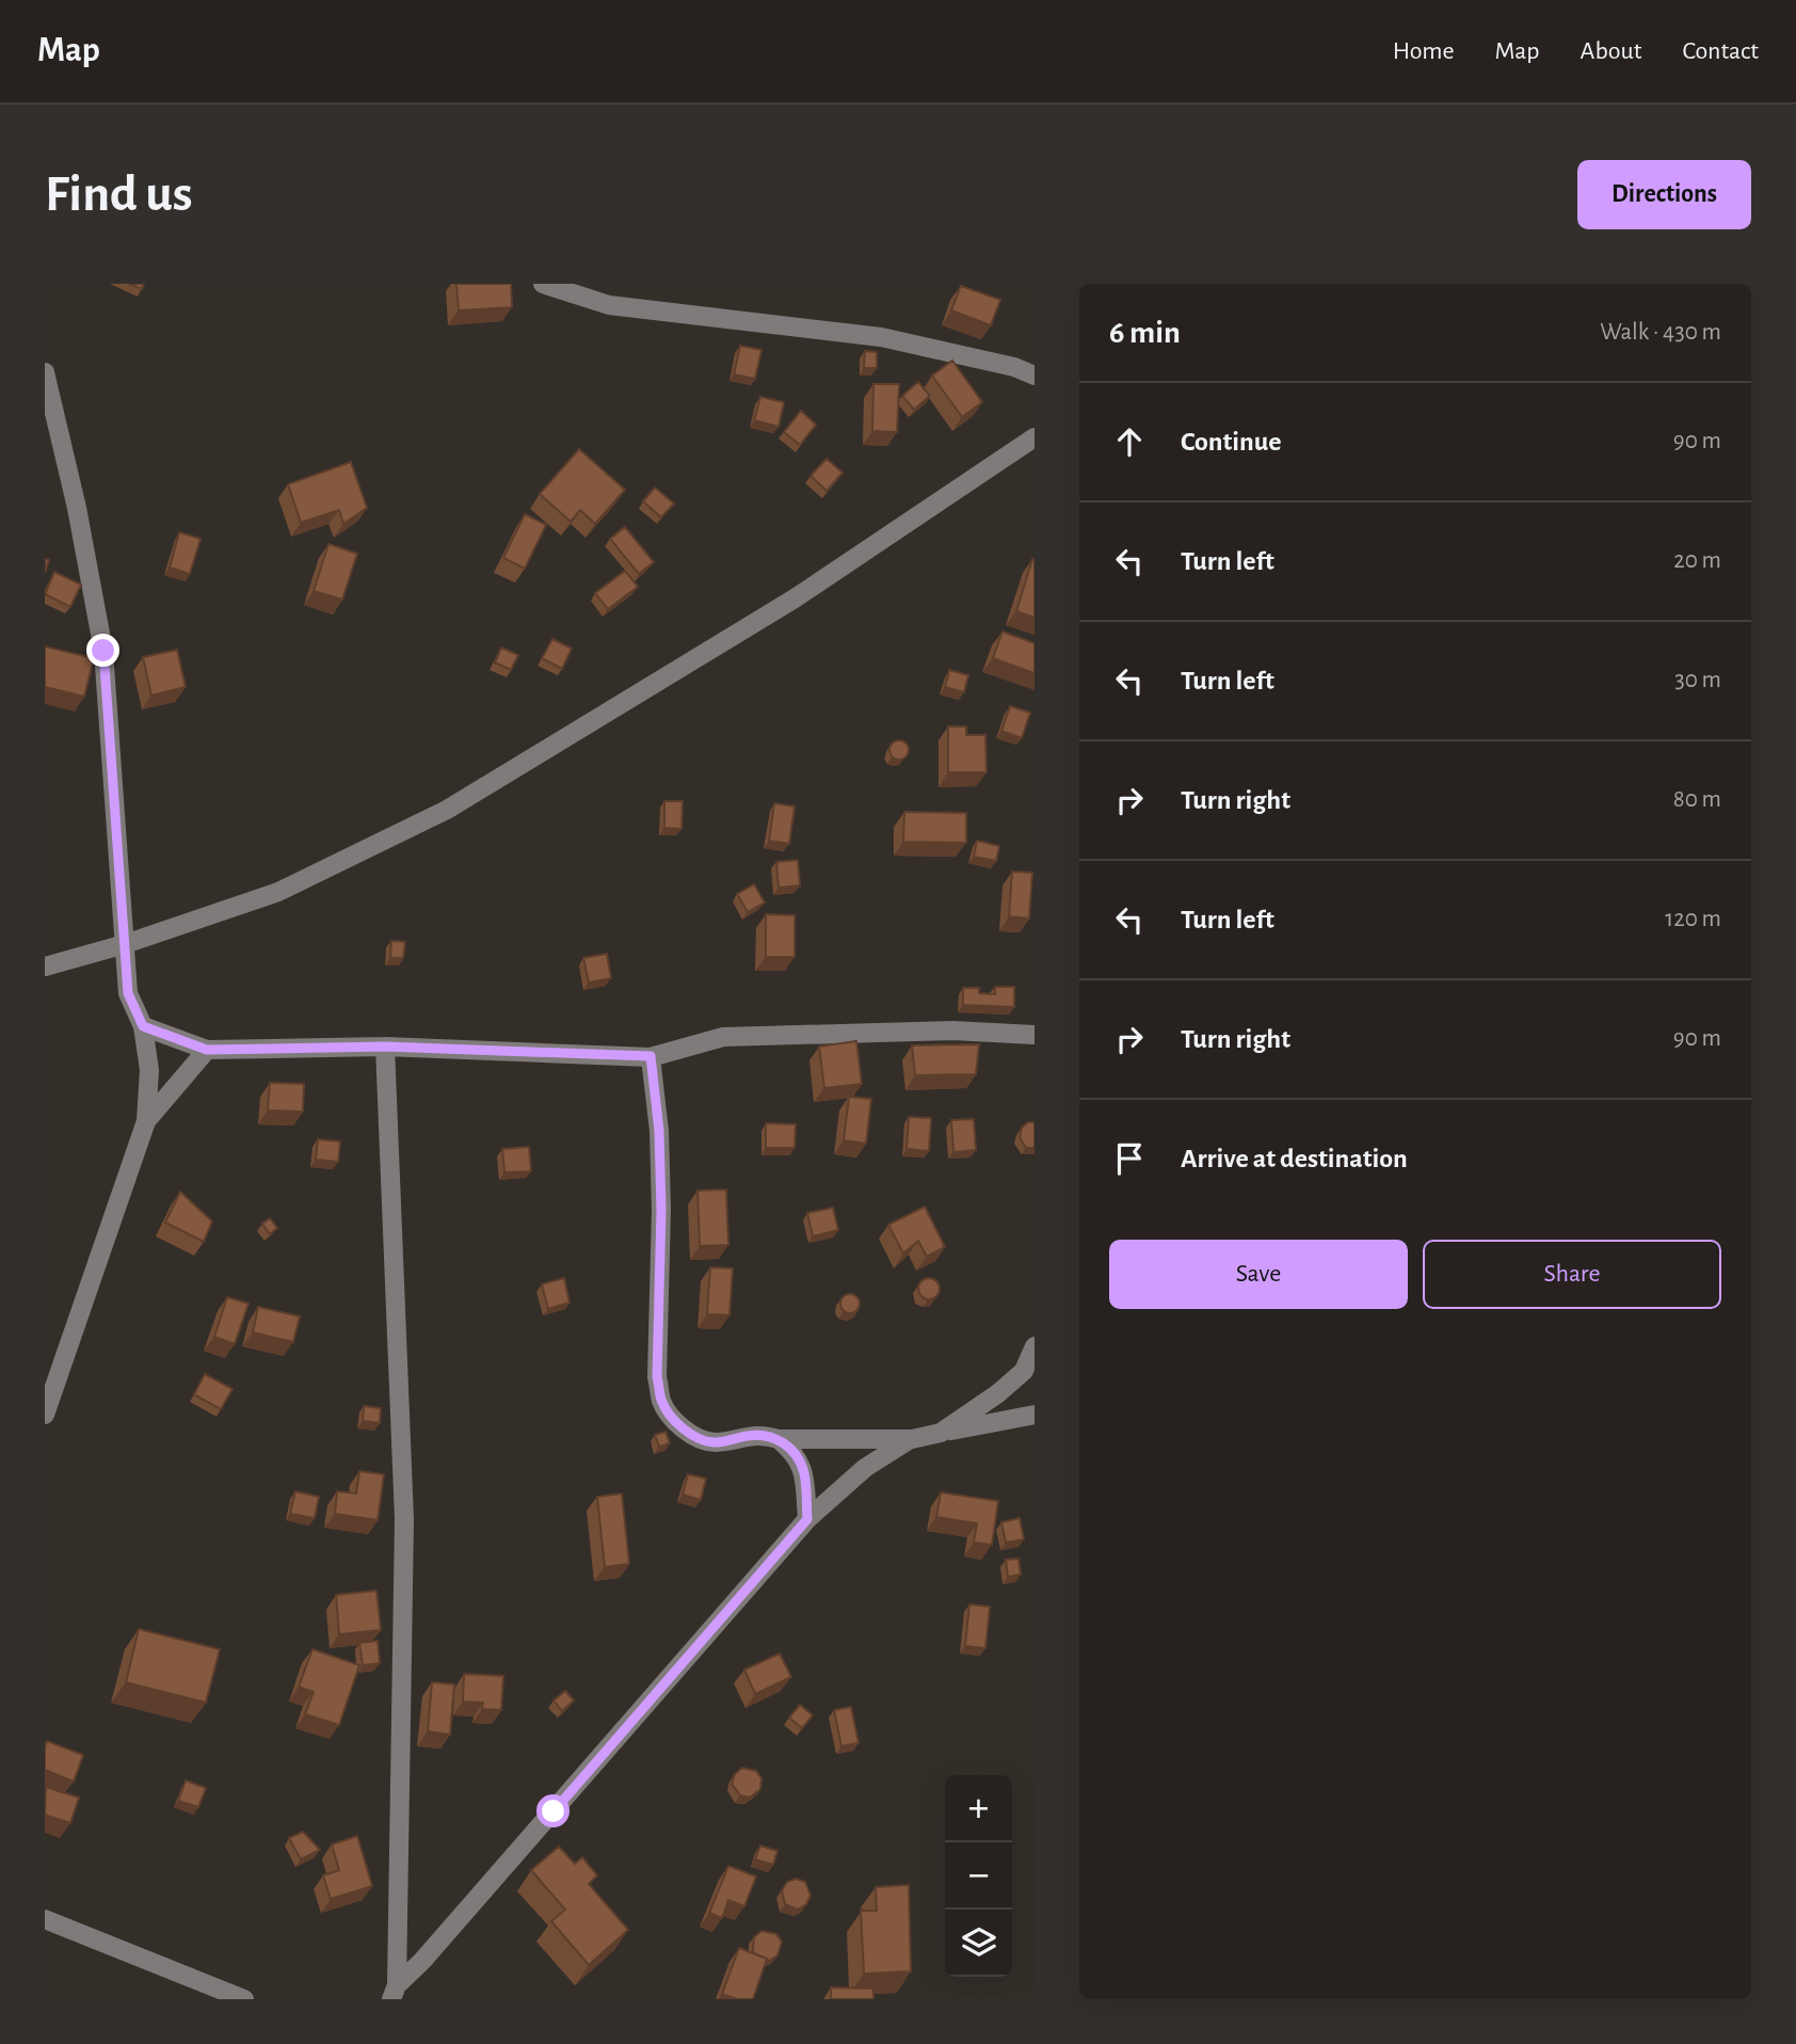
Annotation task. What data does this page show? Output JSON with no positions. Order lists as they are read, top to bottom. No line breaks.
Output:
{"page":{"header":"Map","nav":["Home","Map","About","Contact"],"buttons":["Directions",["Save","Share"]],"title":"Find us","heading":["6 min","Walk · 430 m"],"list":[["Continue","90 m"],["Turn left","20 m"],["Turn left","30 m"],["Turn right","80 m"],["Turn left","120 m"],["Turn right","90 m"],"Arrive at destination"],"map_buttons":["+","−"]}}
